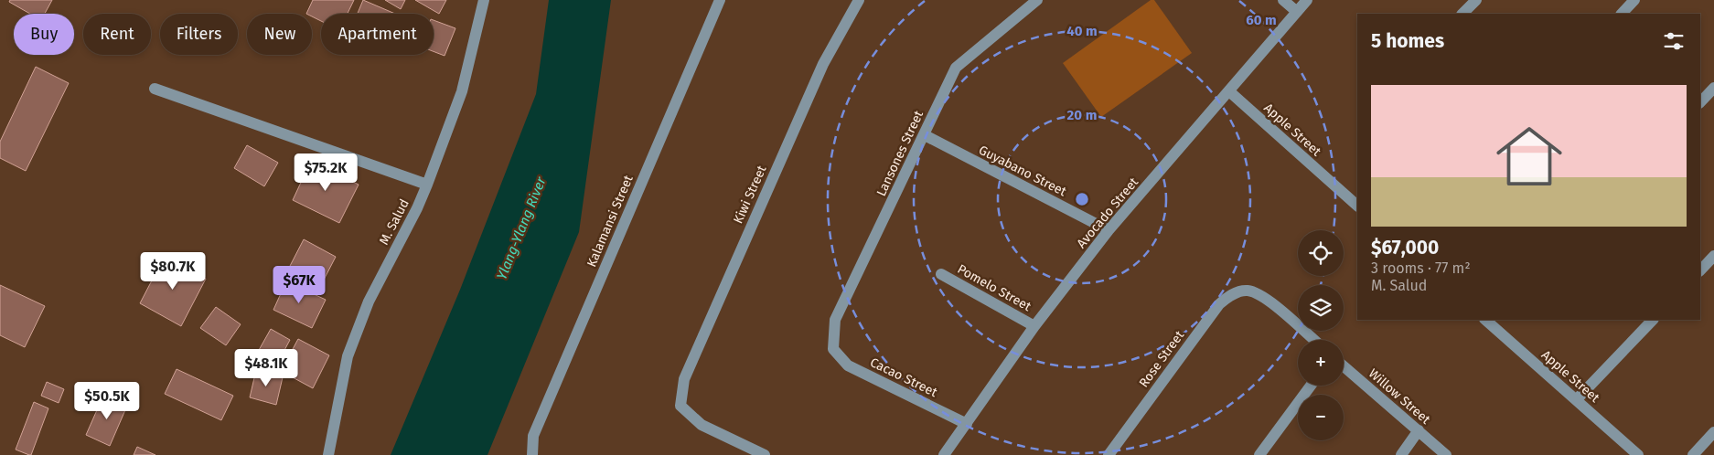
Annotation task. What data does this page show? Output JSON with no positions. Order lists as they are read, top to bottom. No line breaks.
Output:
{"streets":{"street":["Apple Street","Lansones Street","Guyabano Street","Kiwi Street","Avocado Street","Kalamansi Street","M. Salud","Pomelo Street","Rose Street","Cacao Street","Willow Street"]},"crossings":[["Apple Street","Avocado Street"],["Lansones Street","Guyabano Street"],["Lansones Street","Cacao Street"],["Guyabano Street","Avocado Street"],["Avocado Street","Pomelo Street"],["Avocado Street","Cacao Street"]],"water":["Ylang-Ylang River"],"page":{"chip":["Buy","Rent","Filters","New","Apartment"],"heading":"5 homes","list":[{"name":"$67,000","note":"3 rooms · 77 m² · M. Salud"}],"price":["$75.2K","$80.7K","$67K","$48.1K","$50.5K"],"map_buttons":["+","−"]},"rings":["60 m","40 m","20 m"]}
